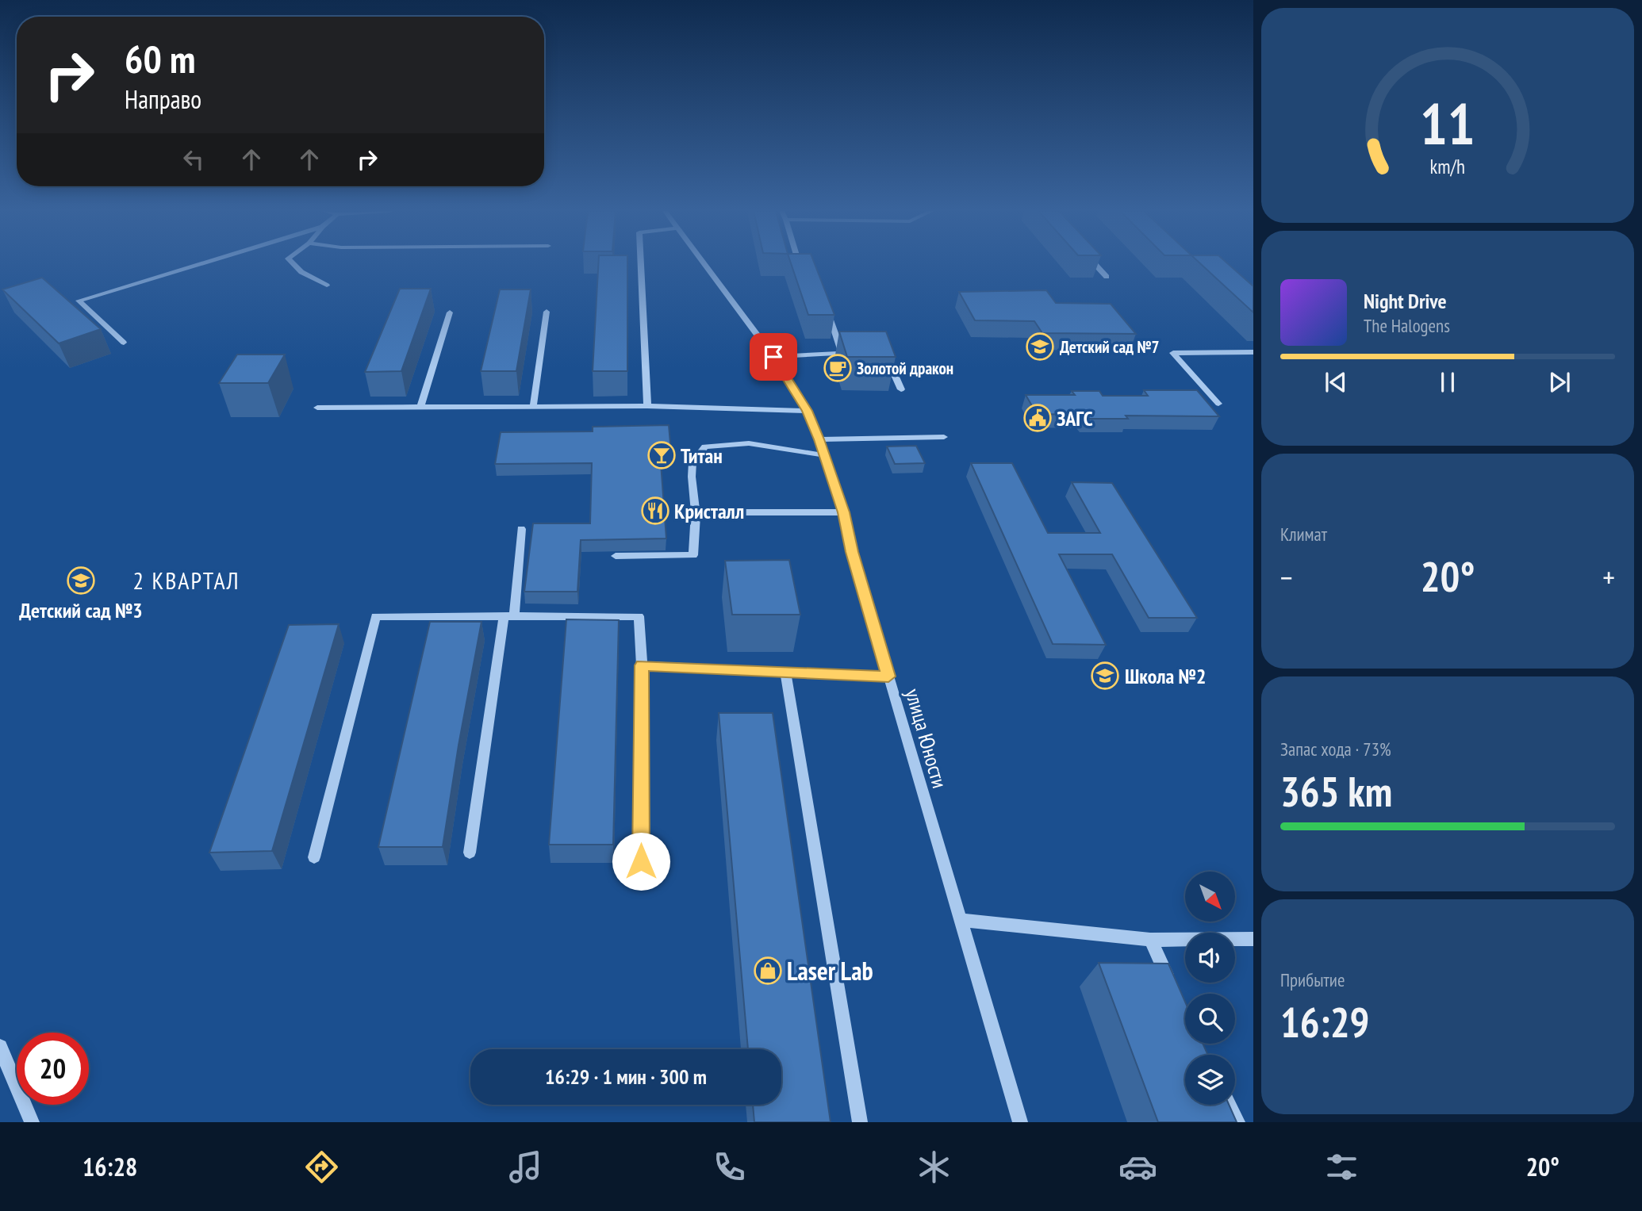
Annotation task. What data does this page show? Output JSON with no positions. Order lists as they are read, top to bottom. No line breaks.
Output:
{"streets":{"street":["улица Юности"]},"districts":["2 КВАРТАЛ"],"places":{"school or university":["Детский сад №7","Детский сад №3","Школа №2"],"cafe":["Золотой дракон"],"public building":["ЗАГС"],"bar":["Титан"],"restaurant":["Кристалл"],"shop":["Laser Lab"]},"north":"bottom right","page":{"turn":["60 m","Направо"],"song":["Night Drive","The Halogens"],"tile":["Климат",["Запас хода · 73%","365 km"],["Прибытие","16:29"]],"heat":["−","20°","+"],"limit":"20","trip":"16:29 · 1 мин · 300 m","tabs":["16:28","20°"],"gauge":["11","km/h"]}}
